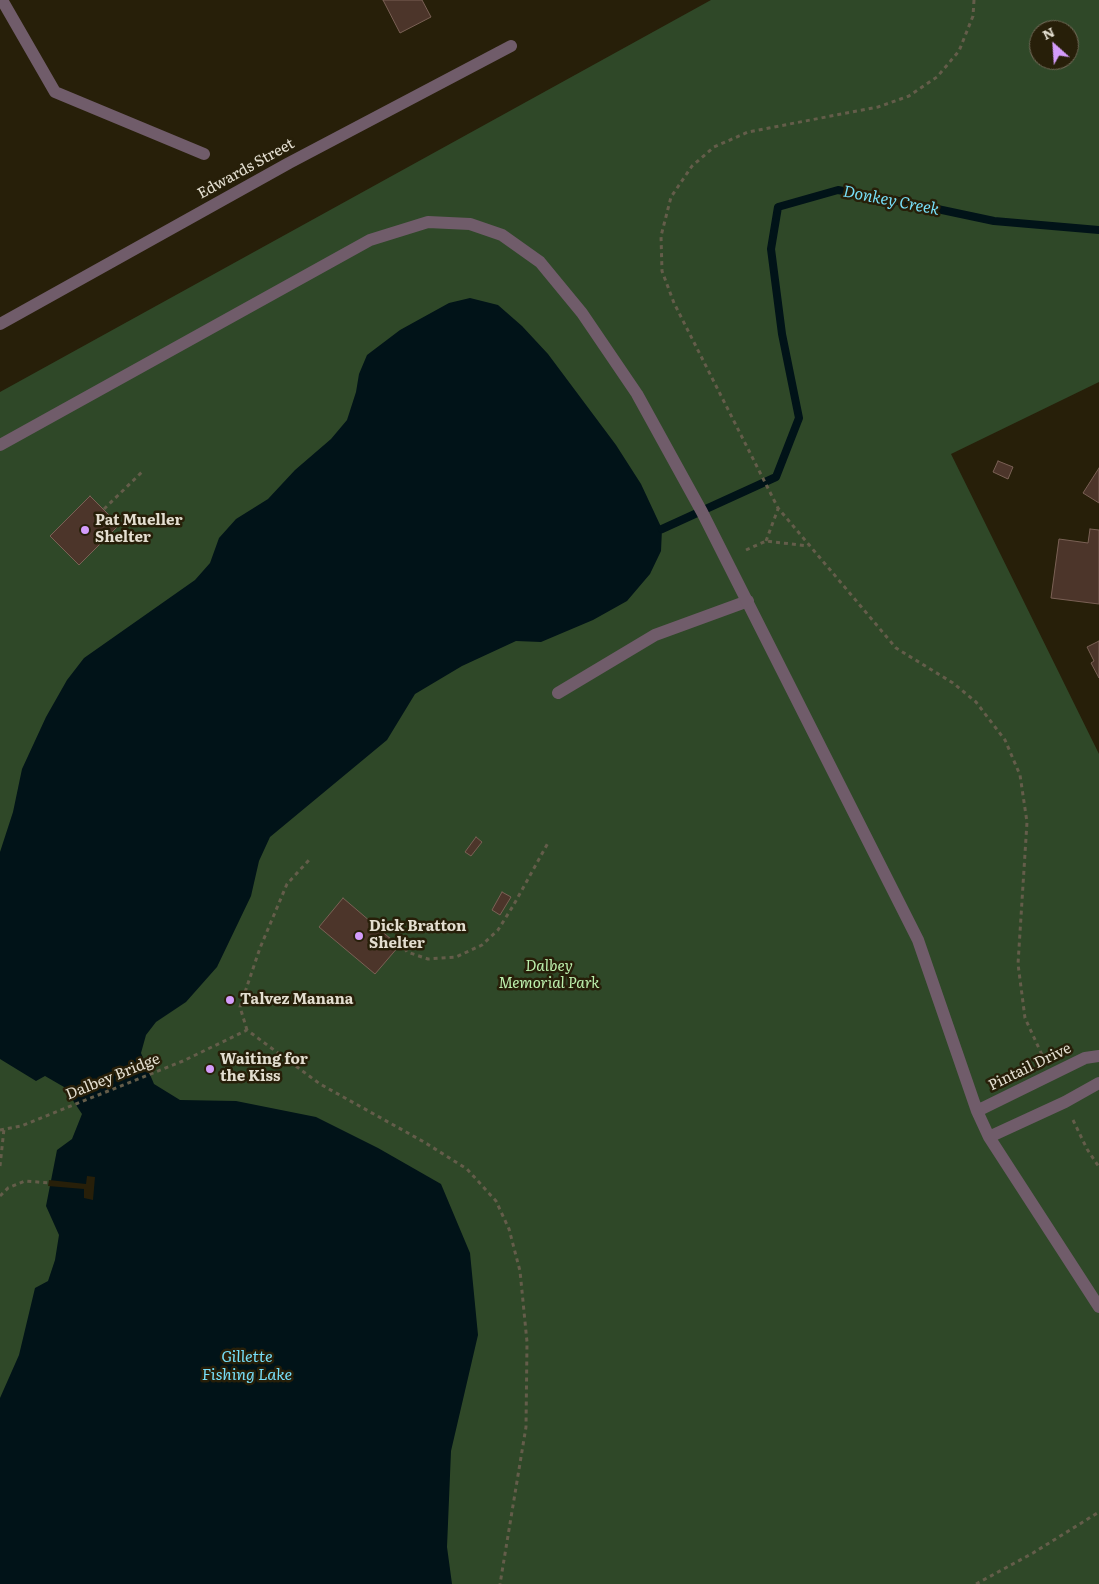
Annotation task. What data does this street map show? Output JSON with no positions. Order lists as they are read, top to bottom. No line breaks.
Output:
{"streets":{"street":["Edwards Street","Pintail Drive"],"path":["Dalbey Bridge"]},"water":["Donkey Creek","Gillette Fishing Lake"],"parks":["Dalbey Memorial Park"],"places":["Pat Mueller Shelter","Dick Bratton Shelter","Talvez Manana","Waiting for the Kiss"],"north":"top left"}
